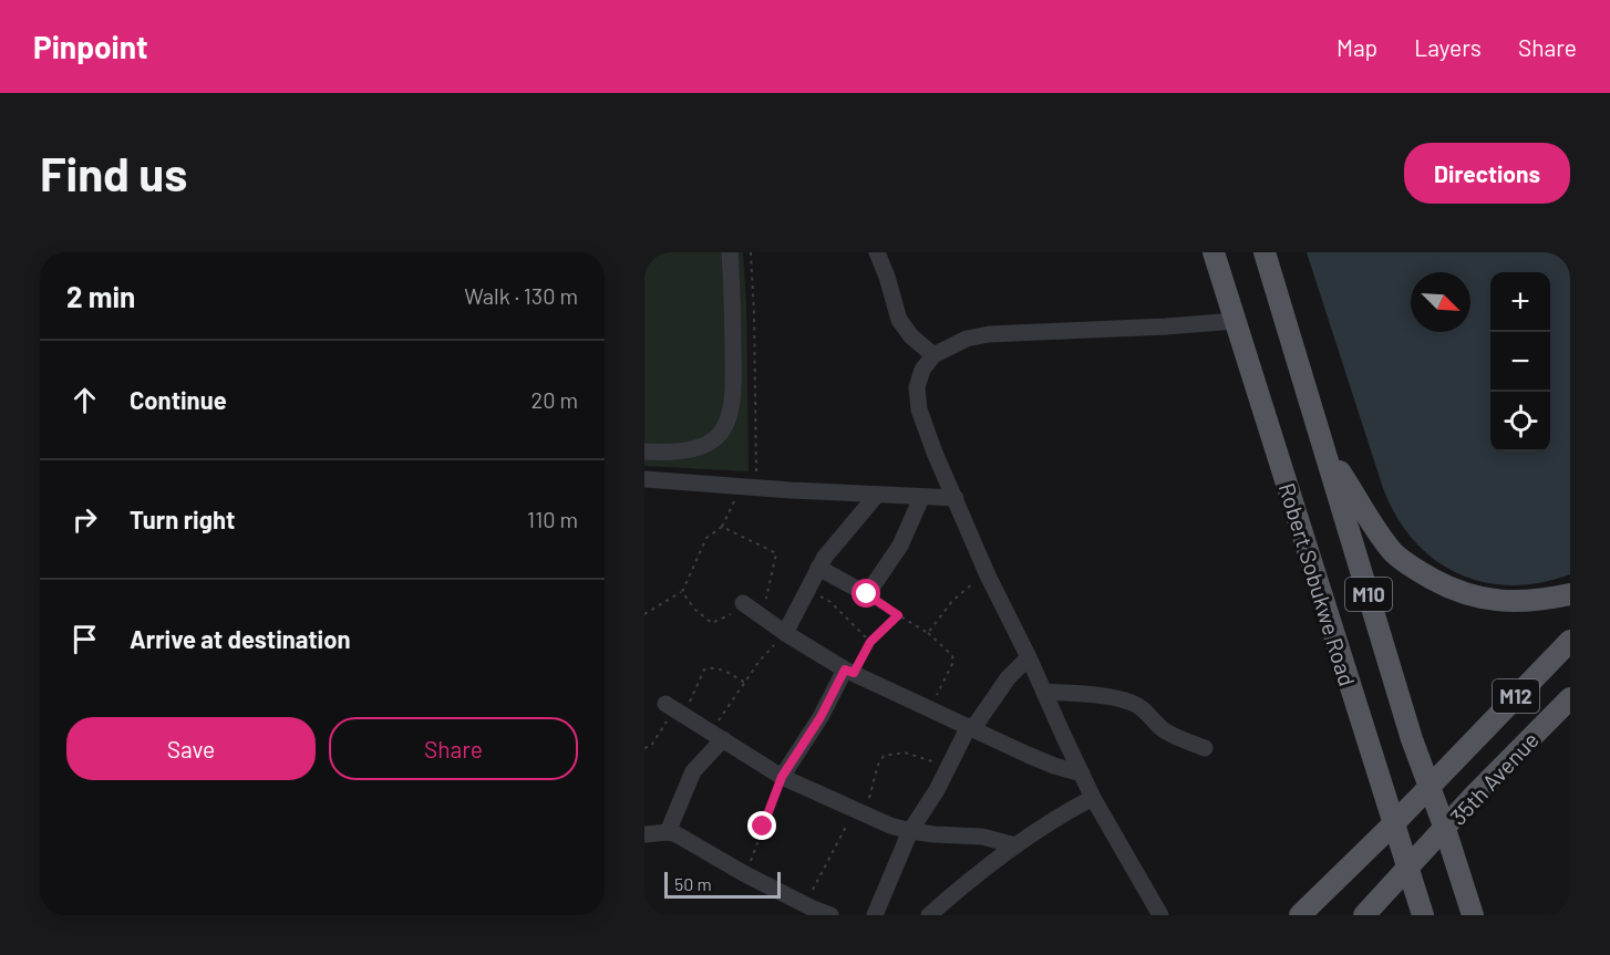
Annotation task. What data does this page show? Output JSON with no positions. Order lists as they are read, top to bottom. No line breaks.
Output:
{"streets":{"main road":["Robert Sobukwe Road","M10","M12","35th Avenue"]},"crossings":[["Robert Sobukwe Road","M12"],["Robert Sobukwe Road","35th Avenue"],["M12","35th Avenue"]],"scale_bar":"50 m","north":"bottom right","page":{"header":"Pinpoint","nav":["Map","Layers","Share"],"buttons":["Directions",["Save","Share"]],"title":"Find us","heading":["2 min","Walk · 130 m"],"map_buttons":["+","−"],"list":[["Continue","20 m"],["Turn right","110 m"],"Arrive at destination"],"scale":"50 m"}}
